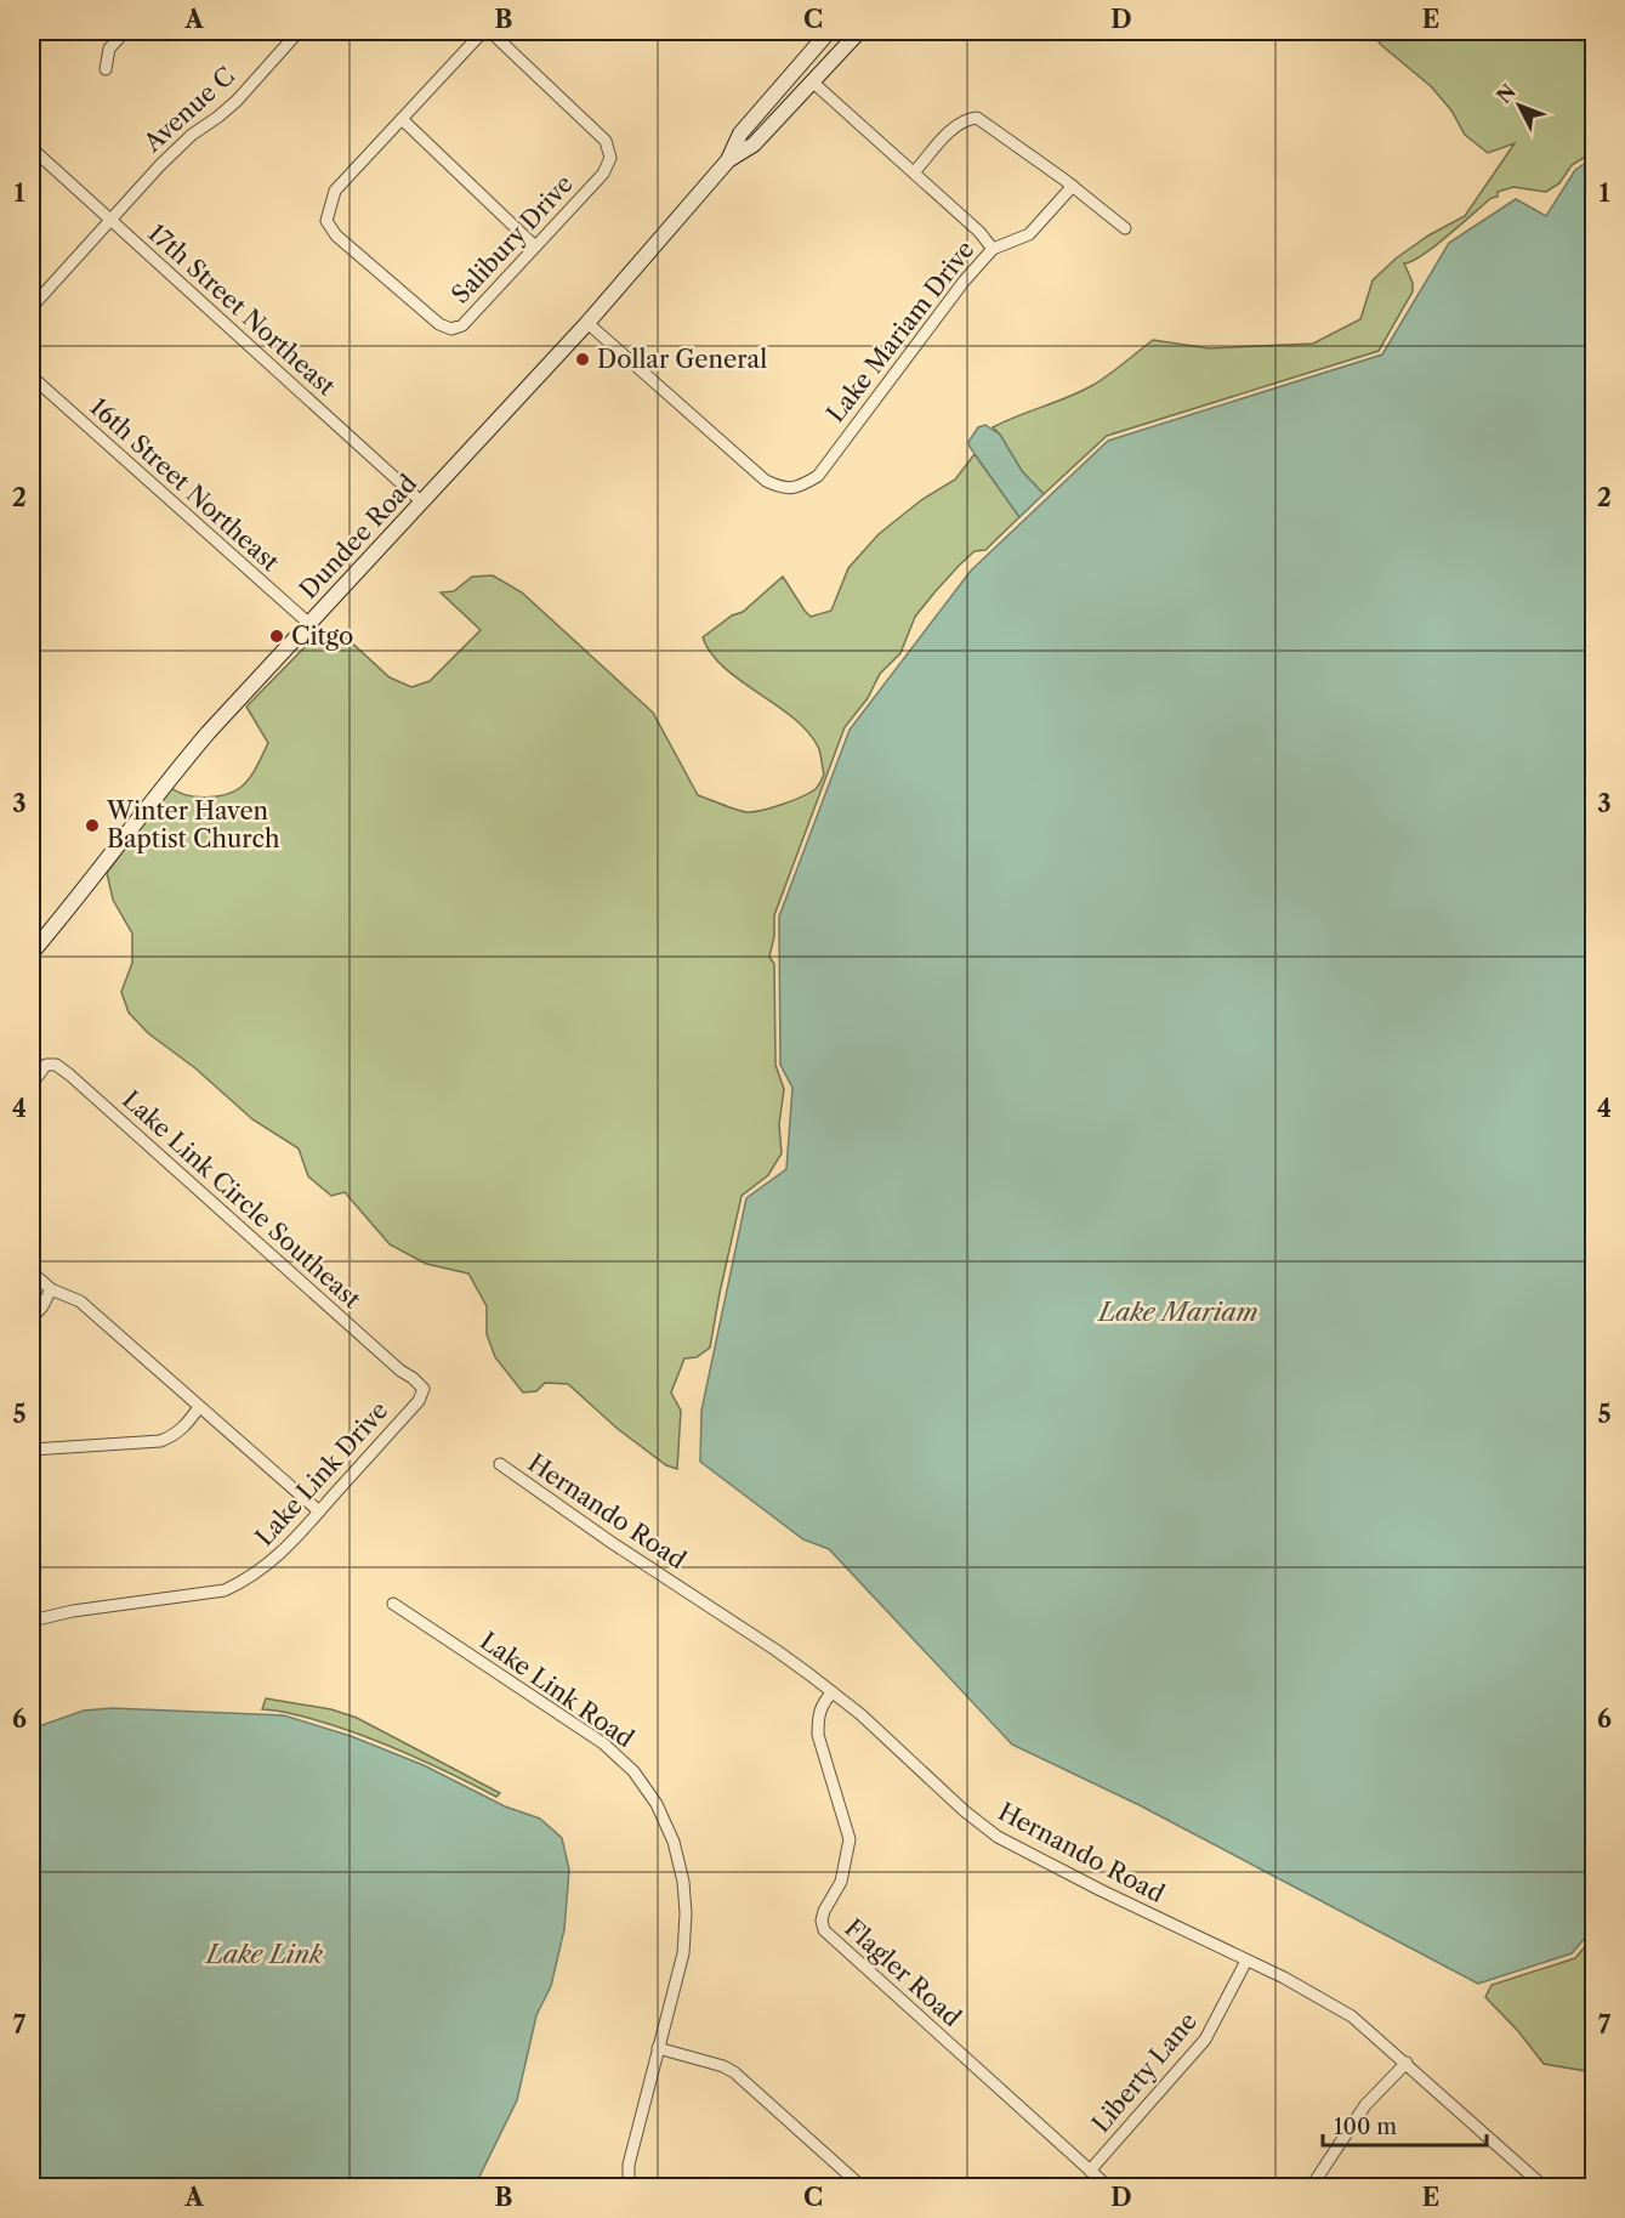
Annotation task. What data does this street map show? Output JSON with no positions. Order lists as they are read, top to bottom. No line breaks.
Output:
{"streets":{"main road":["Dundee Road"],"street":["Avenue C","Salibury Drive","17th Street Northeast","Lake Mariam Drive","16th Street Northeast","Lake Link Circle Southeast","Lake Link Drive","Hernando Road","Lake Link Road","Flagler Road","Liberty Lane"]},"crossings":[["Avenue C","17th Street Northeast"],["17th Street Northeast","Dundee Road"],["Lake Mariam Drive","Dundee Road"],["16th Street Northeast","Dundee Road"],["Lake Link Circle Southeast","Lake Link Drive"],["Hernando Road","Flagler Road"],["Hernando Road","Liberty Lane"],["Flagler Road","Liberty Lane"]],"water":["Lake Mariam","Lake Link"],"places":["Dollar General","Citgo","Winter Haven Baptist Church"],"scale_bar":"100 m","north":"top left","grid":{"columns":["A","B","C","D","E"],"rows":["1","2","3","4","5","6","7"]}}
